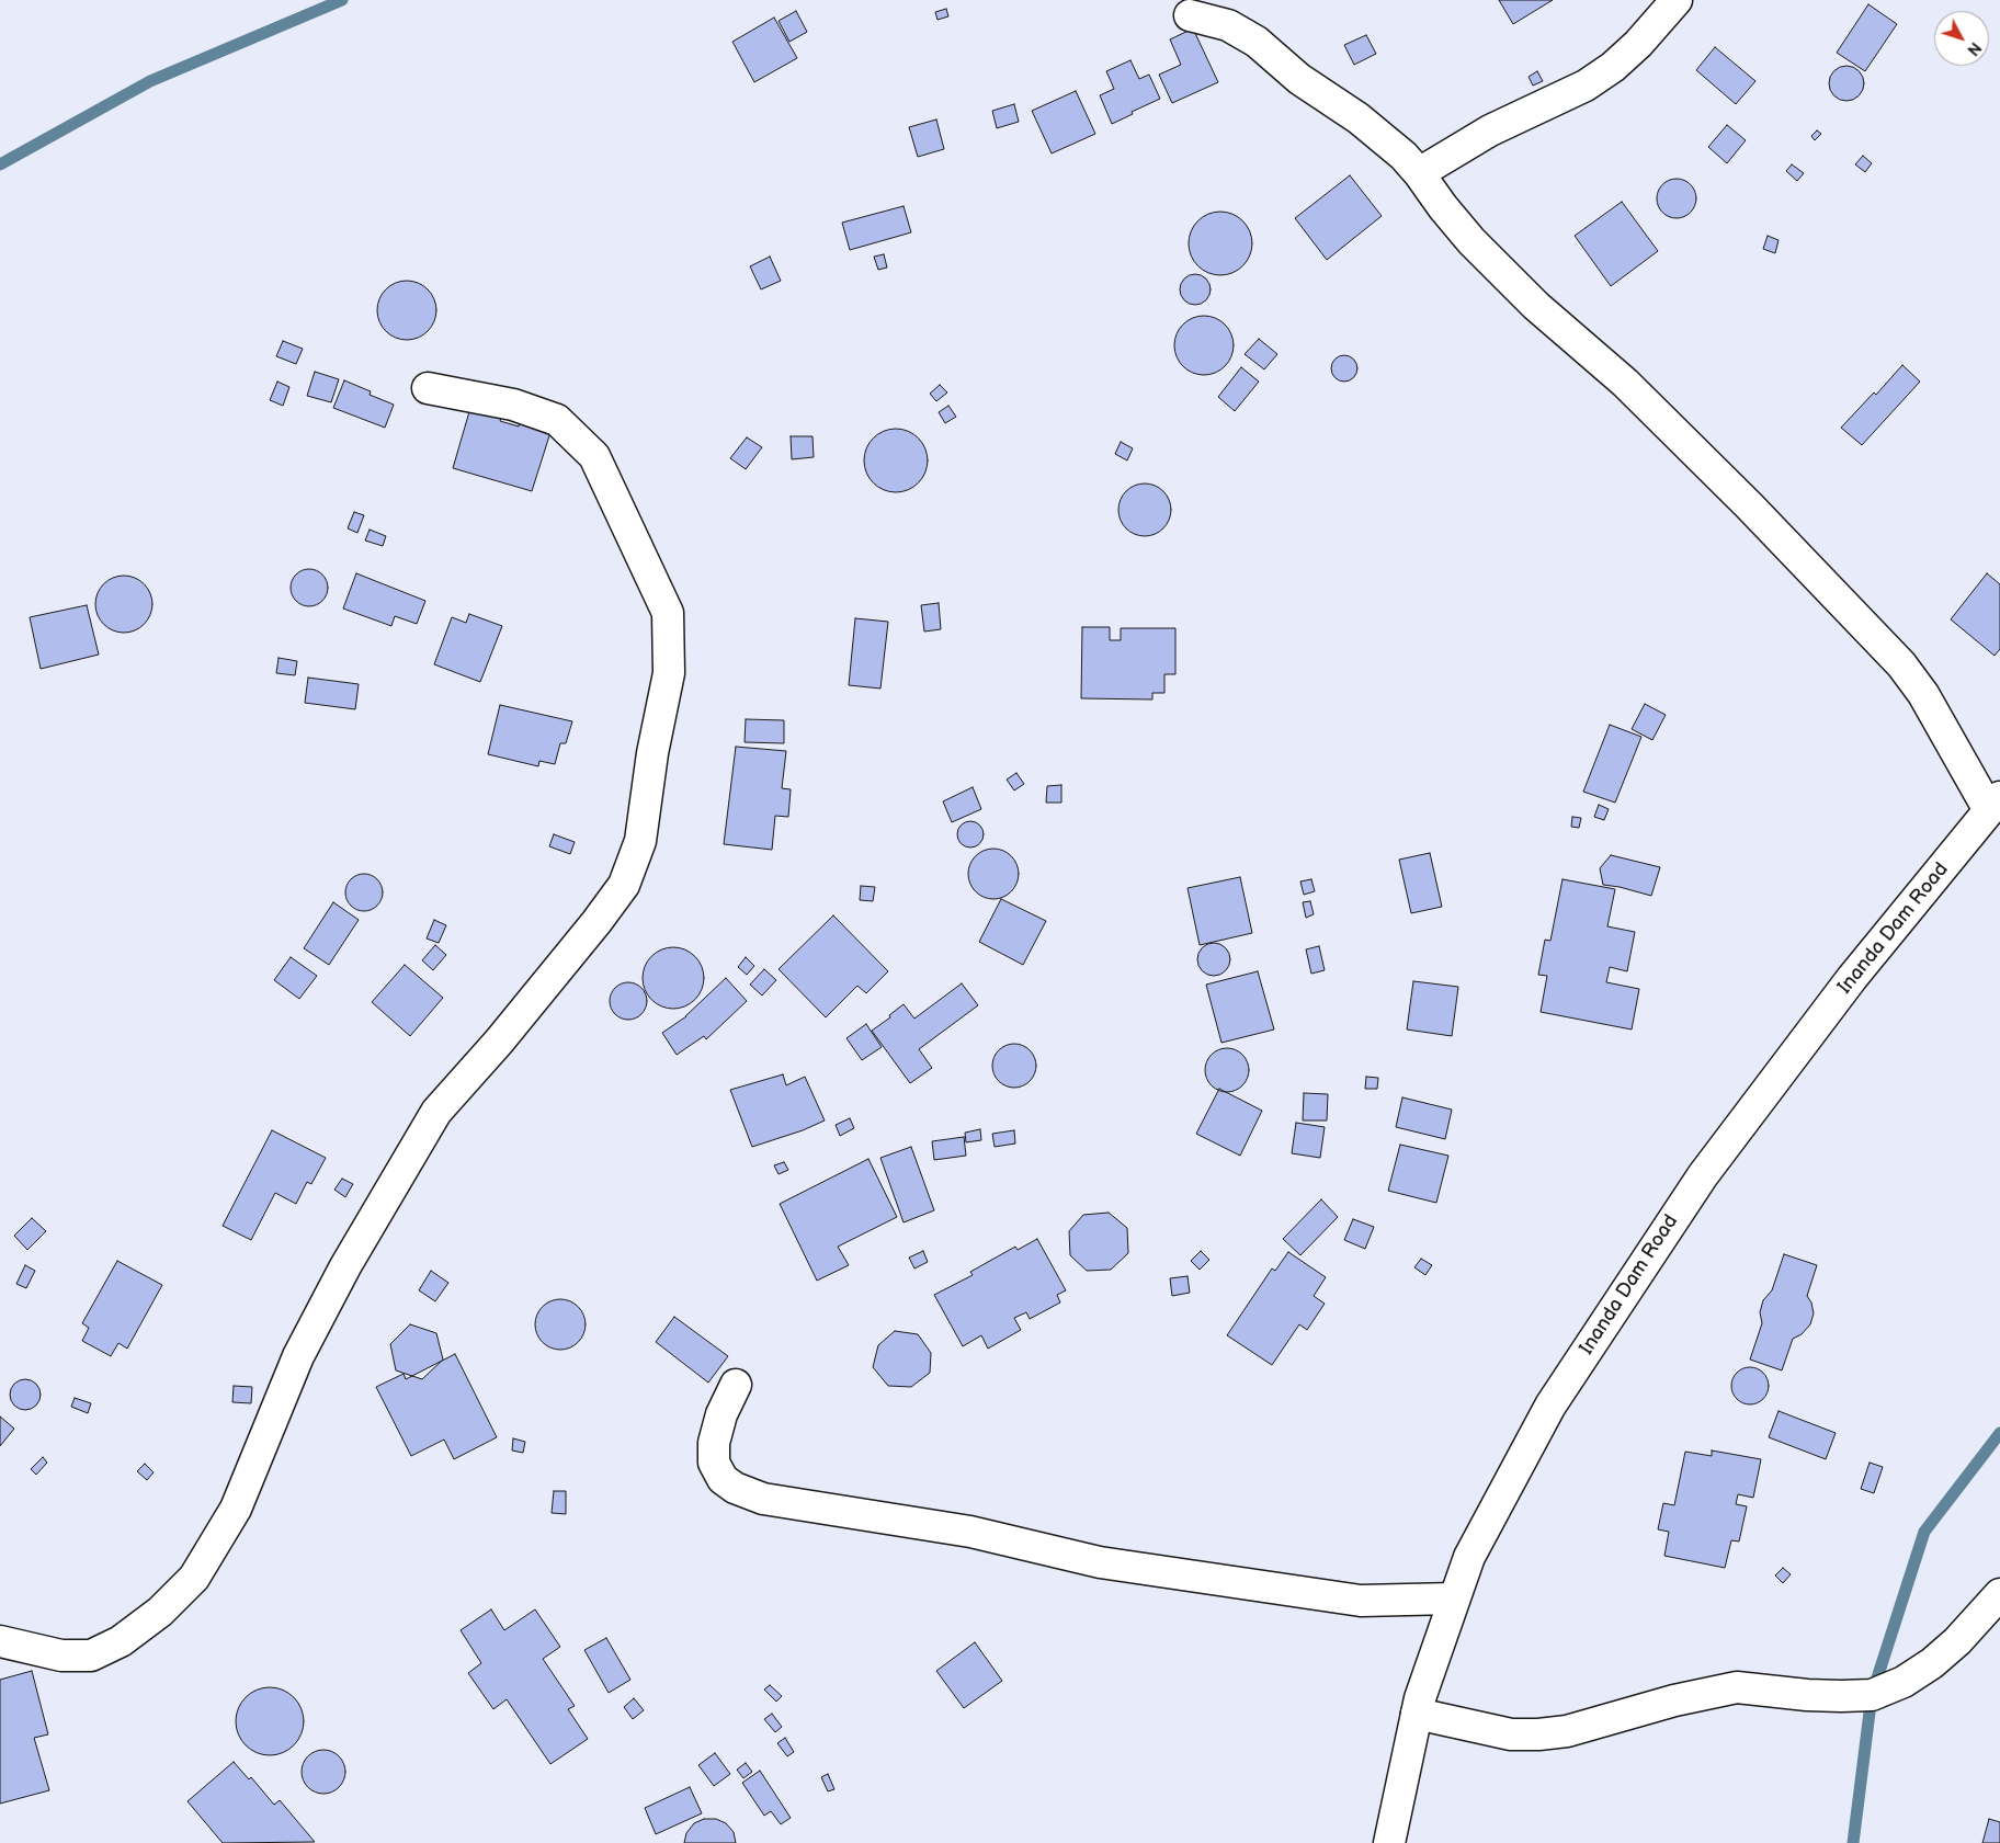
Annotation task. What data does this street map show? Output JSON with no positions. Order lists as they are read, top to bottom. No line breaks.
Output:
{"streets":{"street":["Inanda Dam Road"]},"north":"bottom right"}
